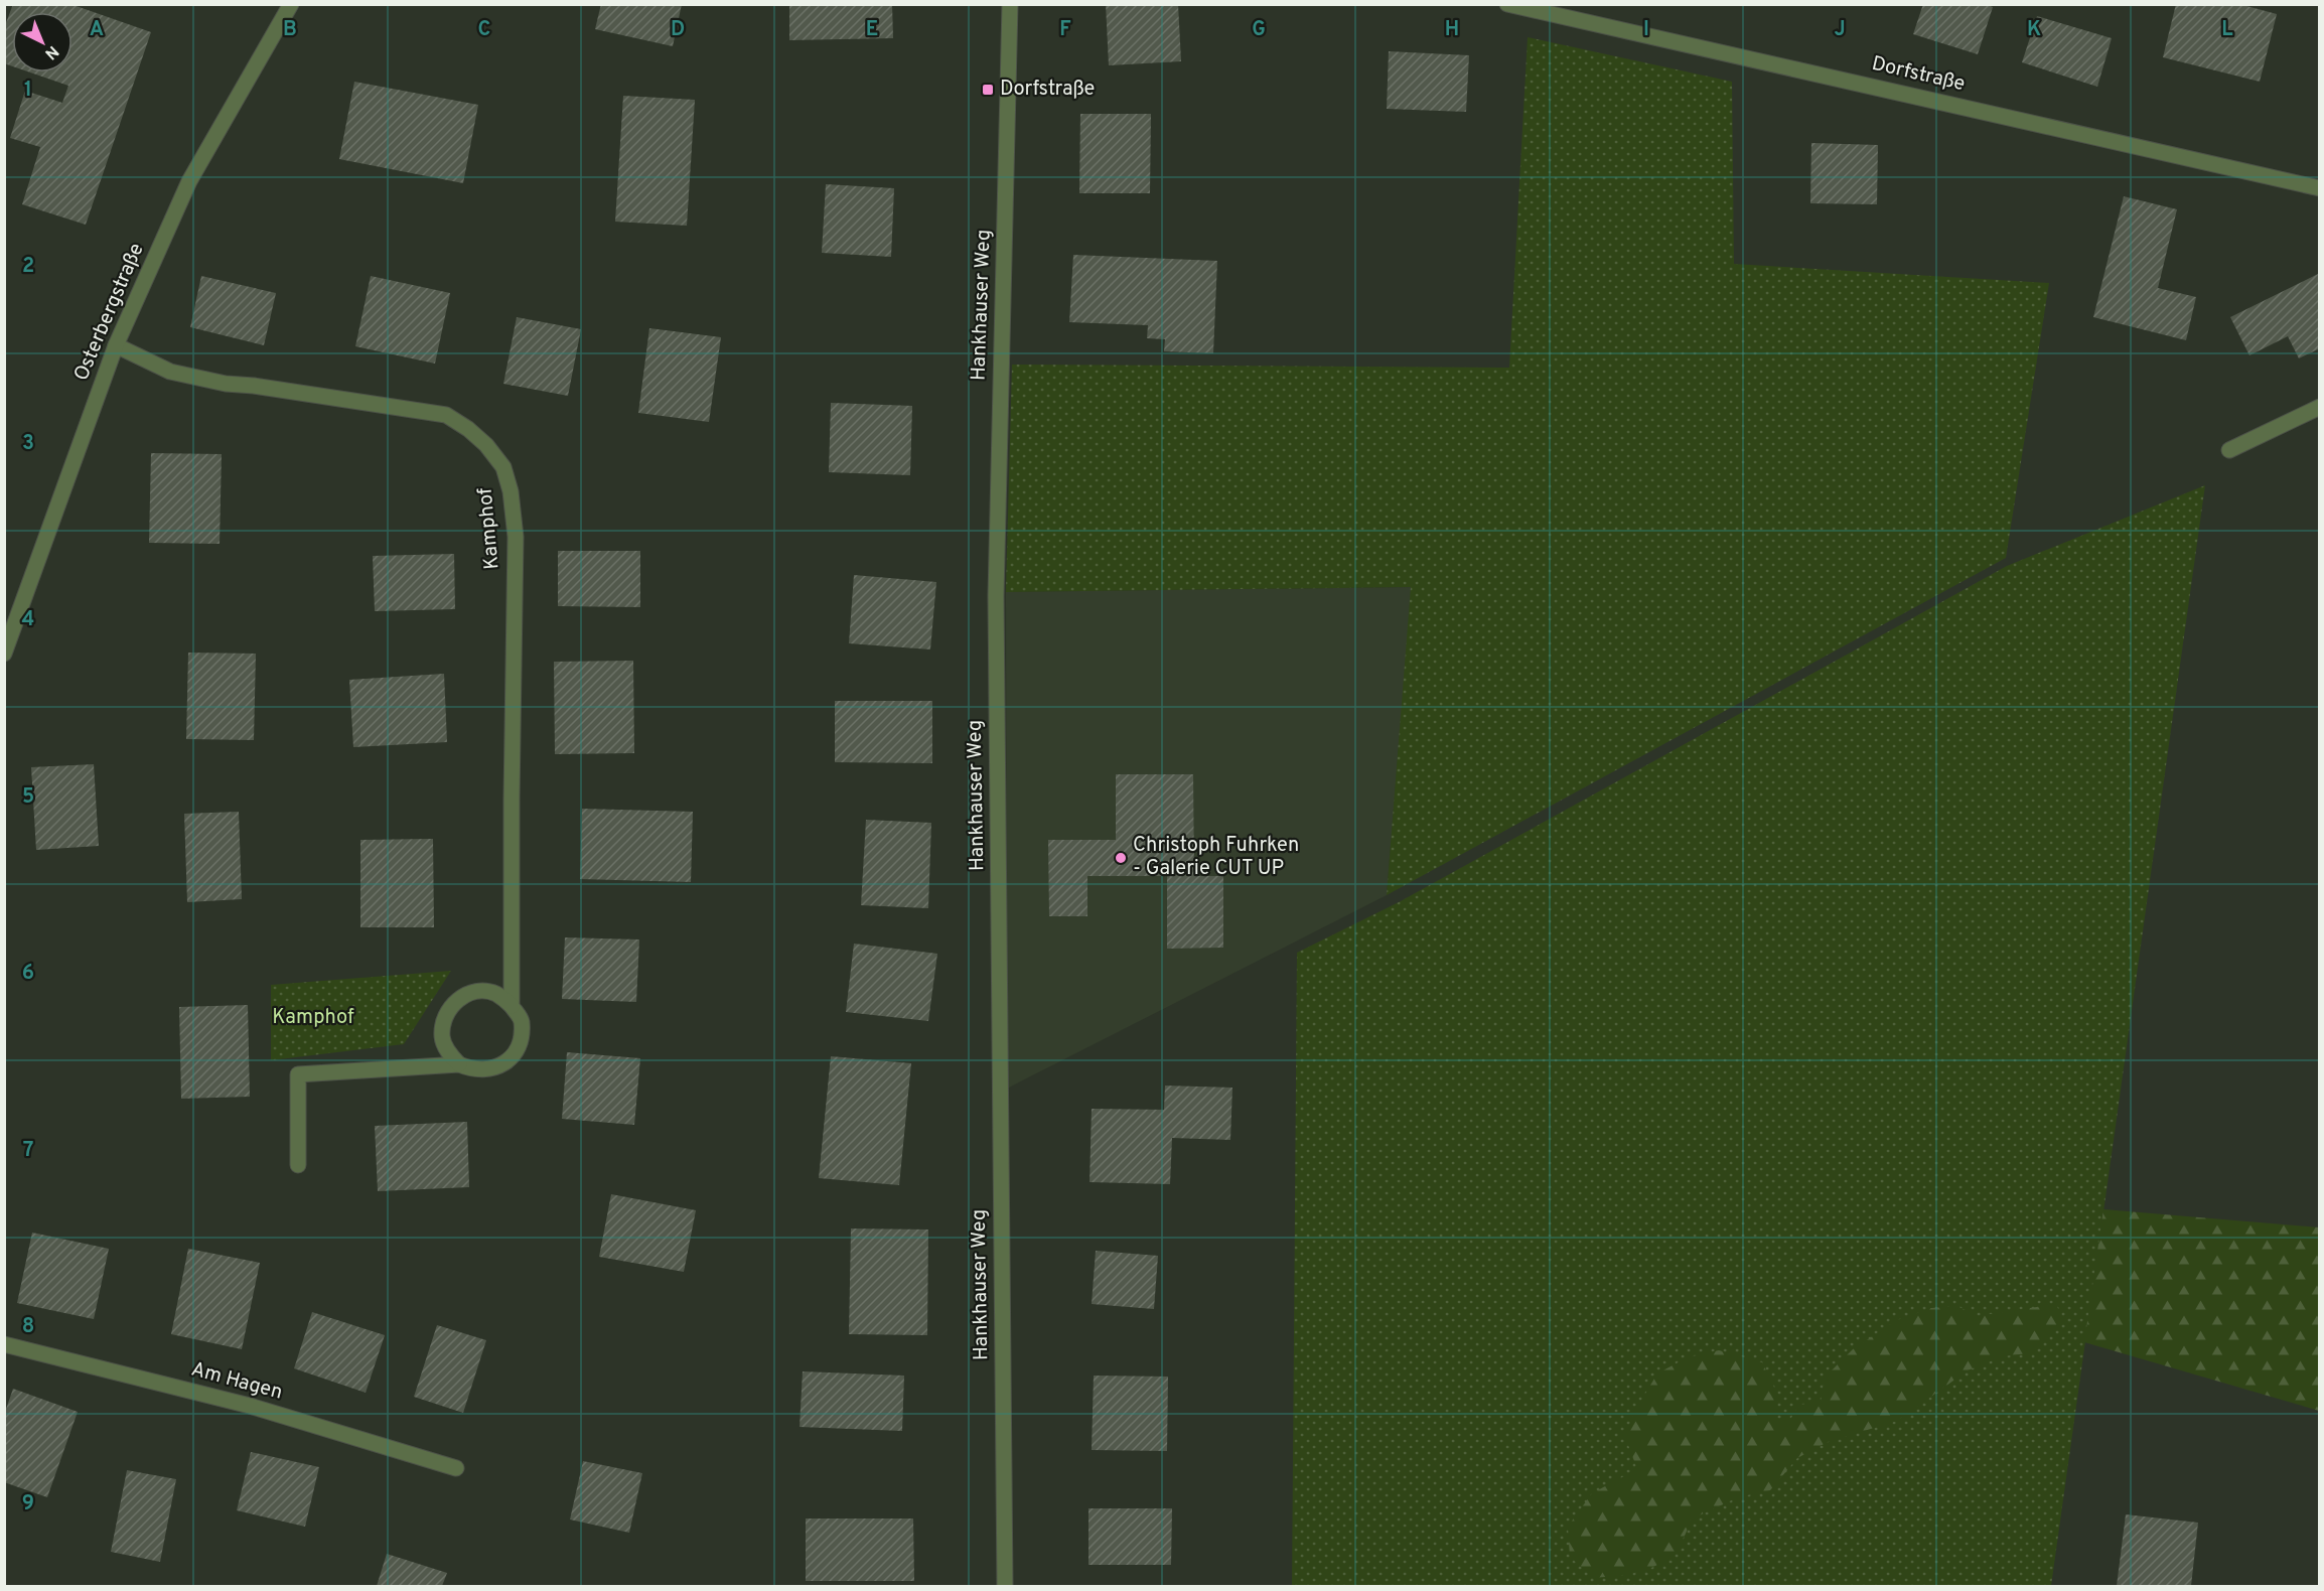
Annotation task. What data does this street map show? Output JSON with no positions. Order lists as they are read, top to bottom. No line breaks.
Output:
{"streets":{"street":["Dorfstraße","Hankhauser Weg","Osterbergstraße","Kamphof","Am Hagen"]},"crossings":[["Osterbergstraße","Kamphof"]],"parks":["Kamphof"],"places":{"transit":["Dorfstraße"],"other":["Christoph Fuhrken - Galerie CUT UP"]},"north":"bottom right","grid":{"columns":["A","B","C","D","E","F","G","H","I","J","K","L"],"rows":["1","2","3","4","5","6","7","8","9"]}}
